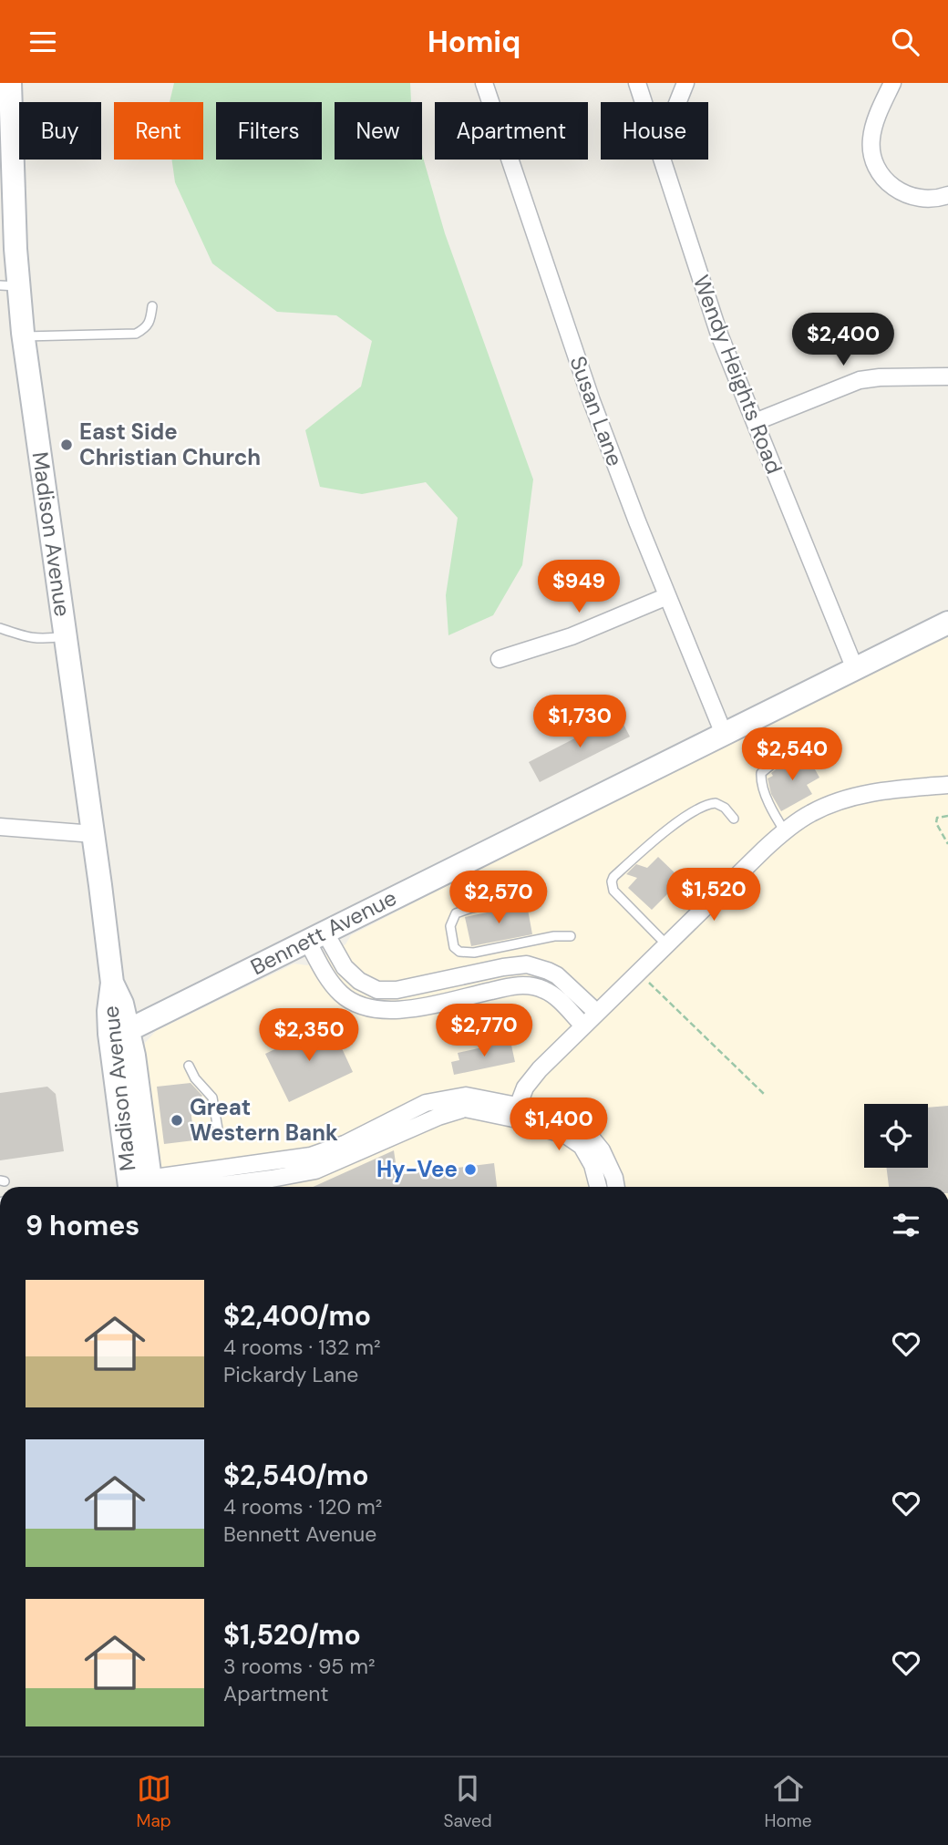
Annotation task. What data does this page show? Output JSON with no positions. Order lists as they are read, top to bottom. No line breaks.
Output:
{"streets":{"main road":["Madison Avenue","Bennett Avenue"],"street":["Wendy Heights Road","Susan Lane"]},"crossings":[["Wendy Heights Road","Bennett Avenue"],["Susan Lane","Bennett Avenue"],["Madison Avenue","Bennett Avenue"]],"places":["East Side Christian Church","Great Western Bank","Hy-Vee"],"page":{"header":"Homiq","chip":["Buy","Rent","Filters","New","Apartment","House"],"price":["$2,400","$949","$1,730","$2,540","$1,520","$2,570","$2,770","$2,350","$1,400"],"heading":"9 homes","list":[{"name":"$2,400/mo","note":"4 rooms · 132 m² · Pickardy Lane"},{"name":"$2,540/mo","note":"4 rooms · 120 m² · Bennett Avenue"},{"name":"$1,520/mo","note":"3 rooms · 95 m² · Apartment"}],"tabs":["Map","Saved","Home"]}}
